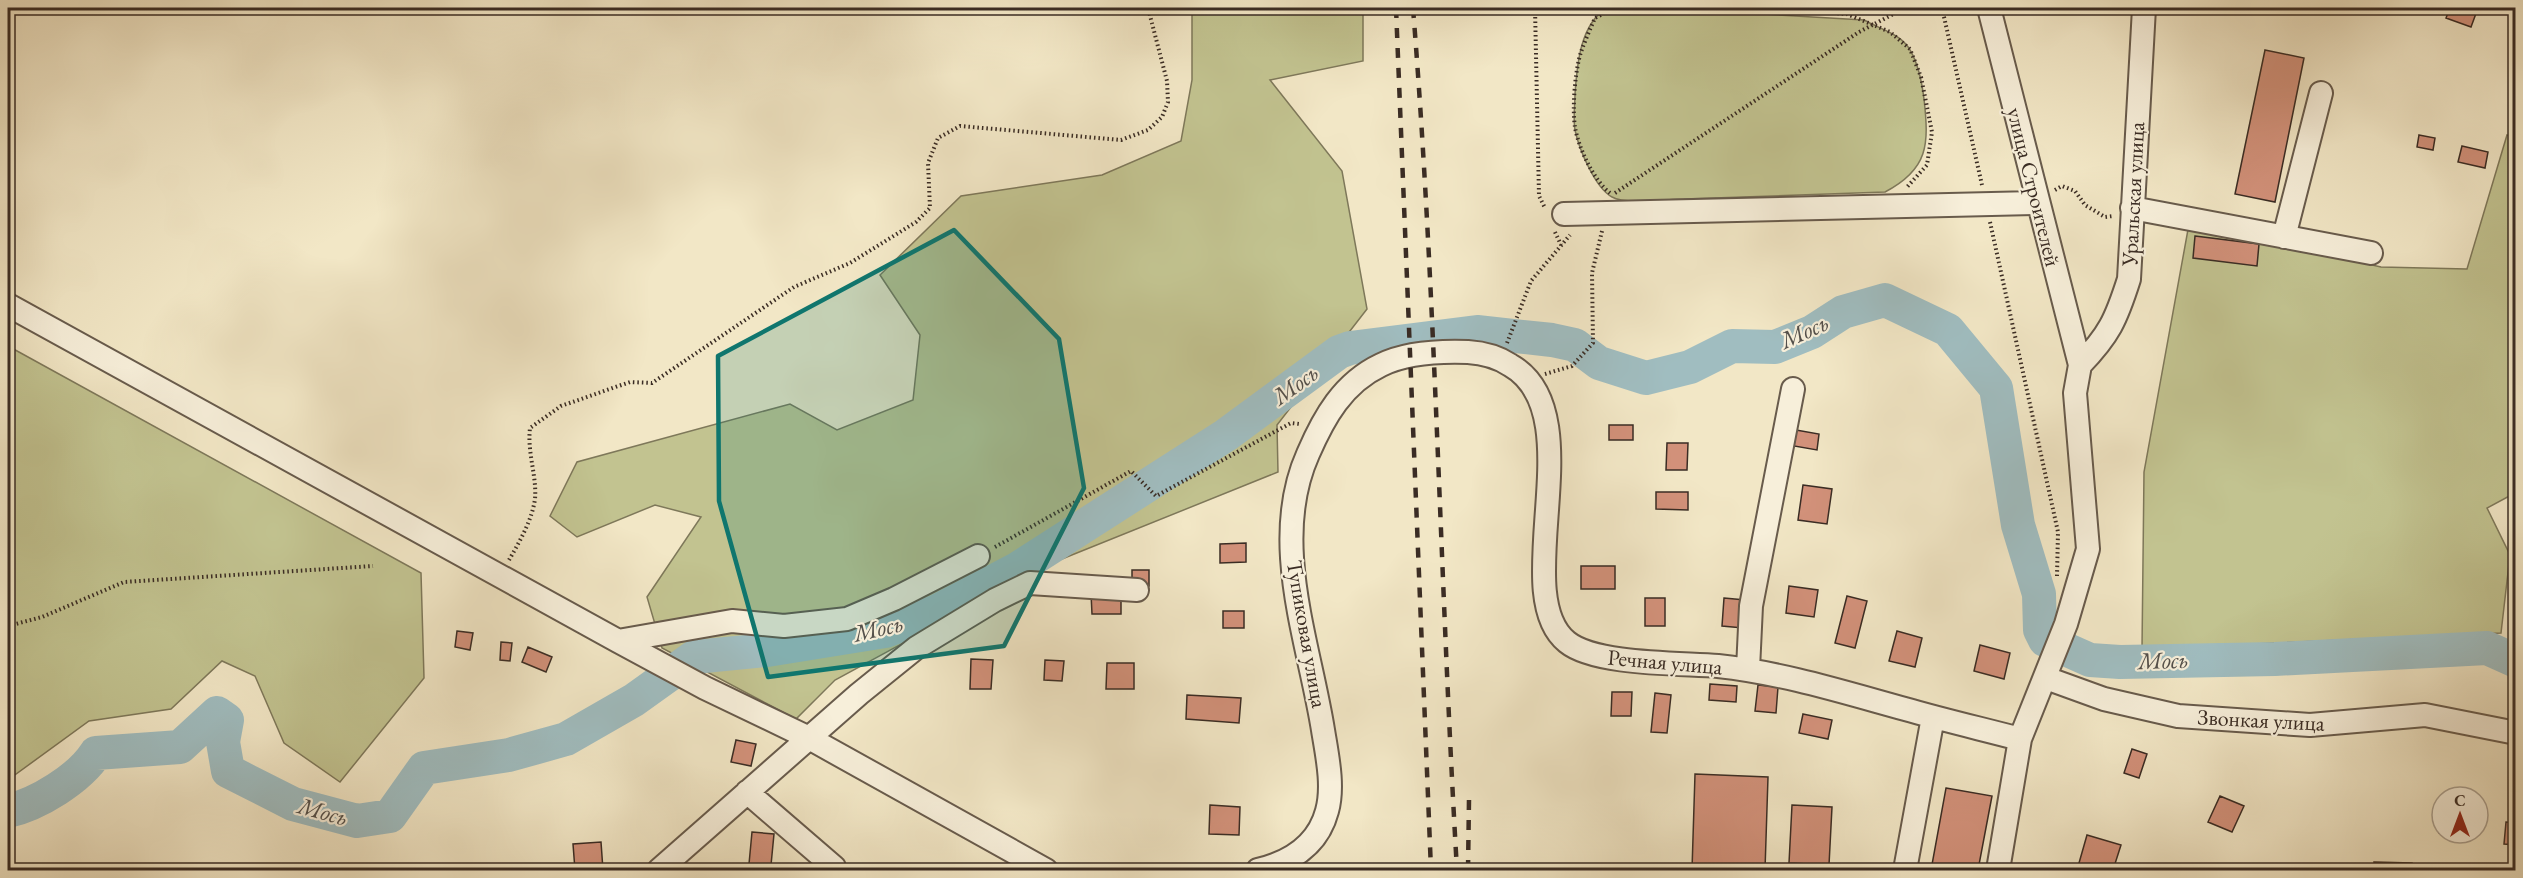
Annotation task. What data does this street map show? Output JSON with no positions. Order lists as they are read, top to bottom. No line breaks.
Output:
{"streets":{"street":["улица Строителей","Уральская улица","Тупиковая улица","Речная улица","Звонкая улица"]},"crossings":[["улица Строителей","Уральская улица"],["Тупиковая улица","Речная улица"]],"water":["Мось"],"north":"top"}
